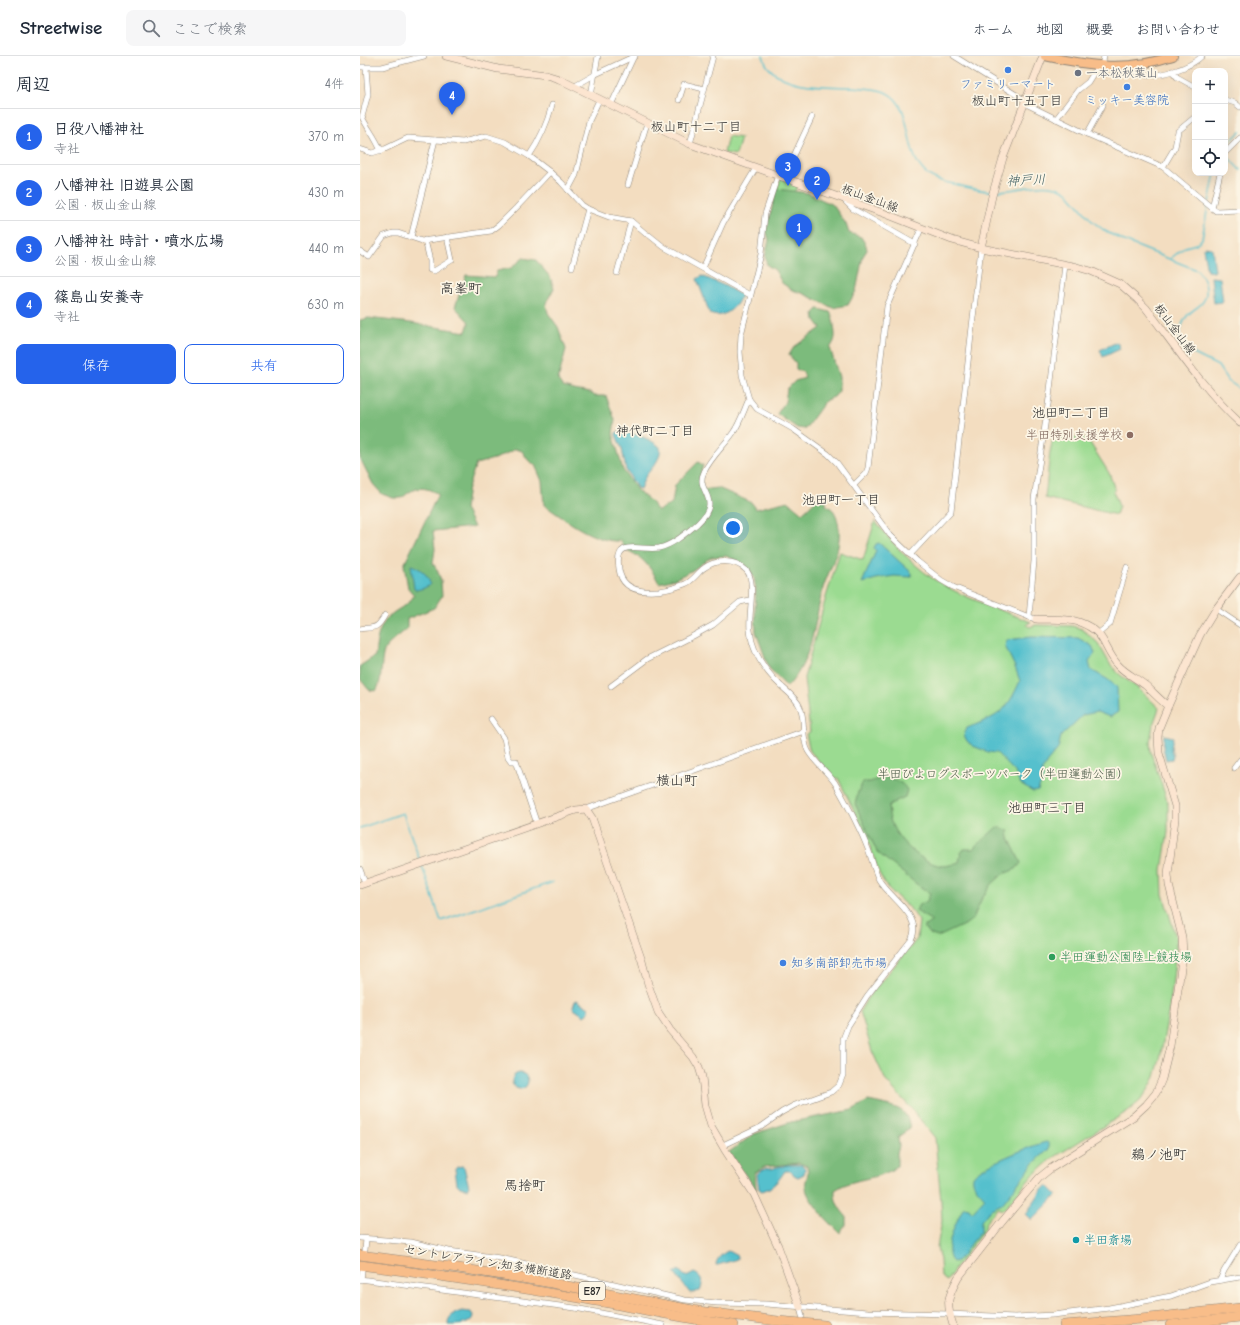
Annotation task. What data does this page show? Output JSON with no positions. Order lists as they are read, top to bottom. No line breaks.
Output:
{"streets":{"highway":["セントレアライン;知多横断道路","E87"],"street":["板山金山線"]},"districts":["板山町十五丁目","板山町十二丁目","高峯町","池田町二丁目","神代町二丁目","池田町一丁目","横山町","池田町三丁目","鵜ノ池町","馬捨町"],"water":["神戸川"],"parks":["半田ぴよログスポーツパーク（半田運動公園）"],"places":["ファミリーマート","一本松秋葉山","ミッキー美容院","半田特別支援学校","半田運動公園陸上競技場","知多南部卸売市場","半田斎場"],"page":{"header":"Streetwise","search":"ここで検索","nav":["ホーム","地図","概要","お問い合わせ"],"heading":["周辺","4件"],"map_buttons":["+","−"],"pins":["4","3","2","1"],"list":[{"mark":"1","name":"日役八幡神社","note":"寺社","value":"370 m"},{"mark":"2","name":"八幡神社 旧遊具公園","note":"公園 · 板山金山線","value":"430 m"},{"mark":"3","name":"八幡神社 時計・噴水広場","note":"公園 · 板山金山線","value":"440 m"},{"mark":"4","name":"篠島山安養寺","note":"寺社","value":"630 m"}],"buttons":["保存","共有"]}}
